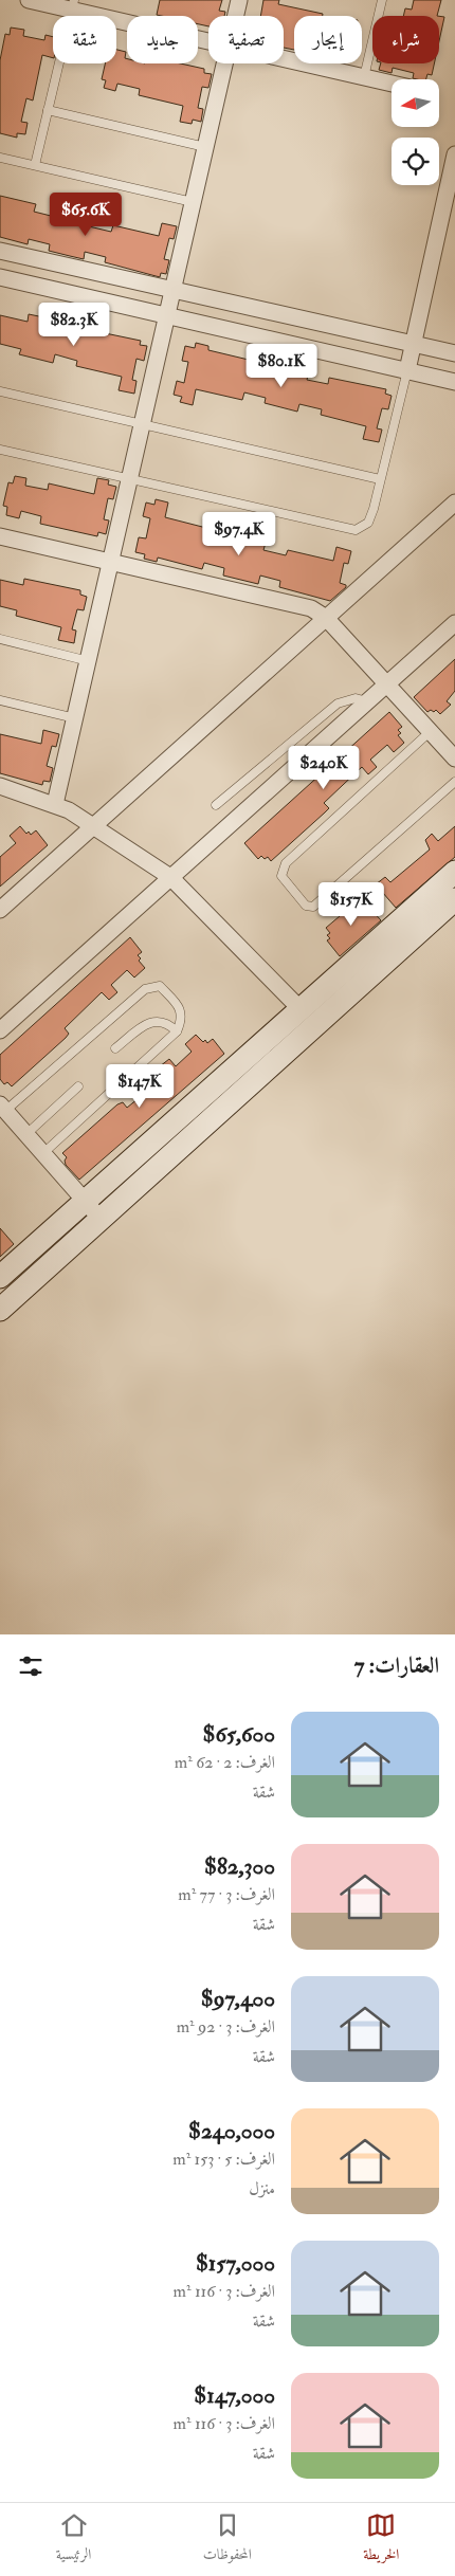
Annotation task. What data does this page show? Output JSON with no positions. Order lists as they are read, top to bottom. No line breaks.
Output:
{"north":"left","page":{"chip":["شراء","إيجار","تصفية","جديد","شقة"],"price":["$65.6K","$82.3K","$80.1K","$97.4K","$240K","$157K","$147K"],"heading":"العقارات: 7","list":[{"name":"$65,600","note":"الغرف: 2 · 62 m² · شقة"},{"name":"$82,300","note":"الغرف: 3 · 77 m² · شقة"},{"name":"$97,400","note":"الغرف: 3 · 92 m² · شقة"},{"name":"$240,000","note":"الغرف: 5 · 153 m² · منزل"},{"name":"$157,000","note":"الغرف: 3 · 116 m² · شقة"},{"name":"$147,000","note":"الغرف: 3 · 116 m² · شقة"}],"tabs":["الخريطة","المحفوظات","الرئيسية"]}}
